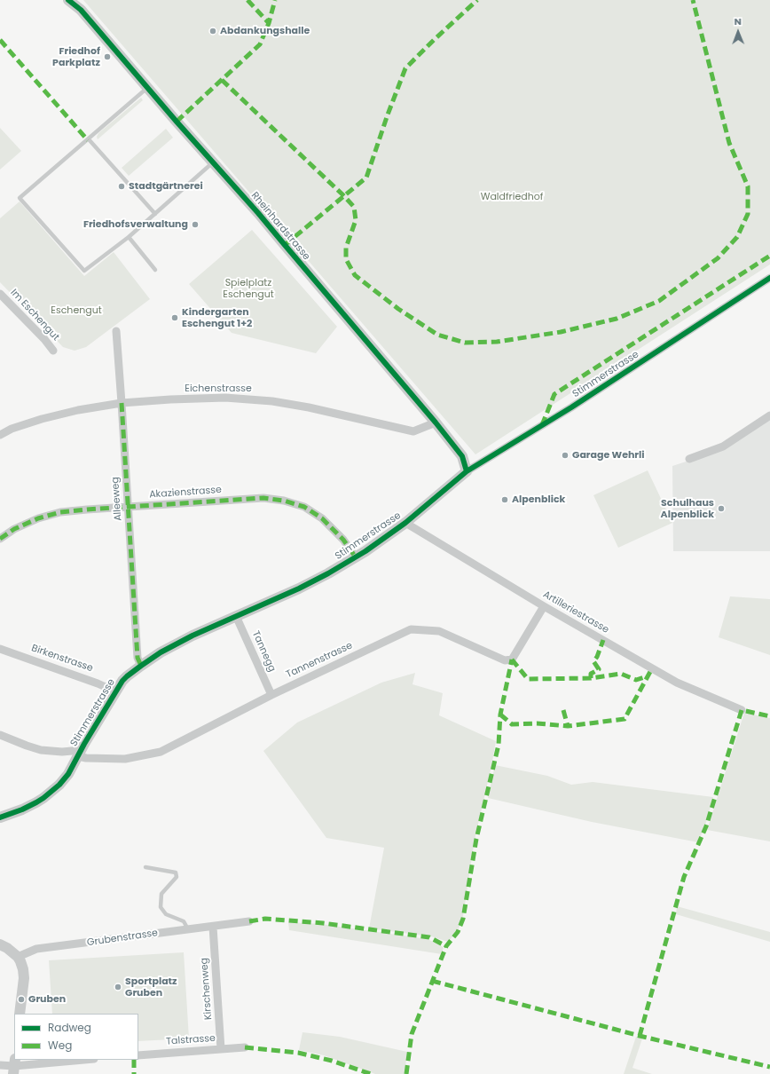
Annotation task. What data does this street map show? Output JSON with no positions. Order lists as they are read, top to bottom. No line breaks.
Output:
{"streets":{"street":["Rheinhardstrasse","Im Eschengut","Stimmerstrasse","Eichenstrasse","Akazienstrasse","Alleeweg","Artilleriestrasse","Tannegg","Birkenstrasse","Tannenstrasse","Grubenstrasse","Kirschenweg","Talstrasse"]},"crossings":[["Rheinhardstrasse","Stimmerstrasse"],["Rheinhardstrasse","Eichenstrasse"],["Stimmerstrasse","Akazienstrasse"],["Stimmerstrasse","Alleeweg"],["Stimmerstrasse","Artilleriestrasse"],["Stimmerstrasse","Tannegg"],["Stimmerstrasse","Birkenstrasse"],["Stimmerstrasse","Tannenstrasse"],["Eichenstrasse","Alleeweg"],["Akazienstrasse","Alleeweg"],["Artilleriestrasse","Tannenstrasse"],["Tannegg","Tannenstrasse"],["Grubenstrasse","Kirschenweg"],["Kirschenweg","Talstrasse"]],"parks":["Waldfriedhof","Spielplatz Eschengut","Eschengut"],"places":["Abdankungshalle","Friedhof Parkplatz","Stadtgärtnerei","Friedhofsverwaltung","Kindergarten Eschengut 1+2","Garage Wehrli","Alpenblick","Schulhaus Alpenblick","Sportplatz Gruben","Gruben"],"legend":["Radweg","Weg"],"north":"top"}
